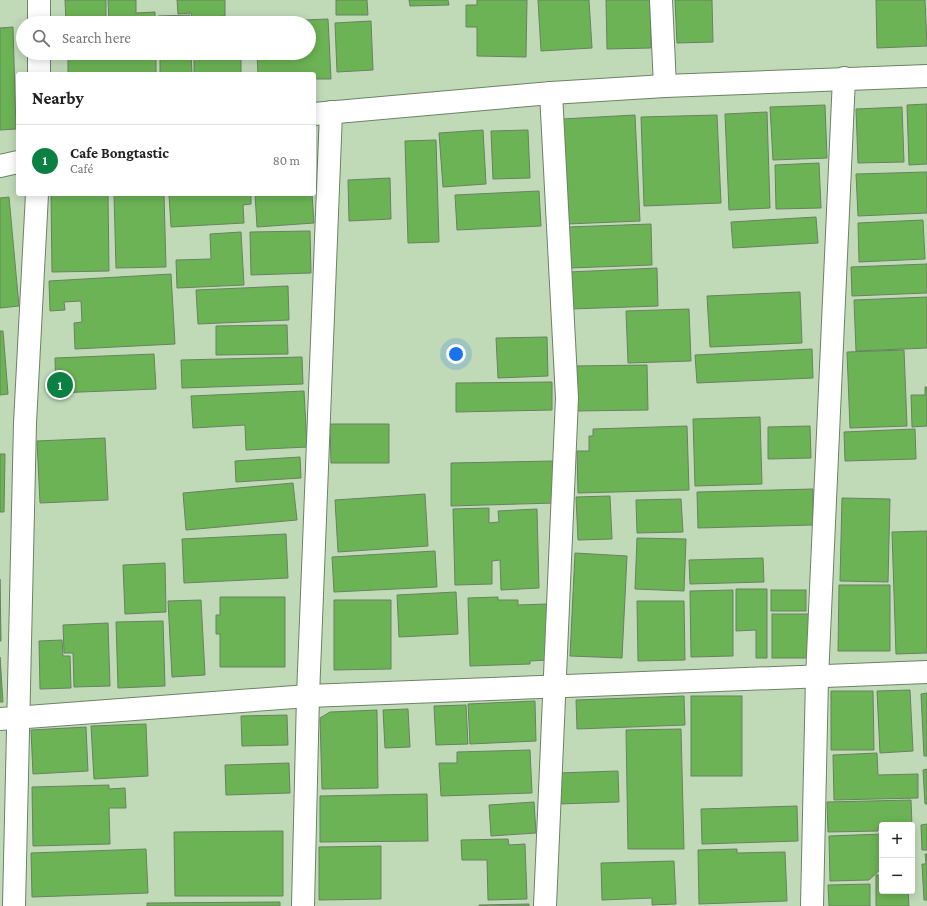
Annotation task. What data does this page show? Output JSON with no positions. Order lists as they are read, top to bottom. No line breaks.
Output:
{"page":{"search":"Search here","heading":"Nearby","list":[{"mark":"1","name":"Cafe Bongtastic","note":"Café","value":"80 m"}],"pins":"1","map_buttons":["+","−"]}}
